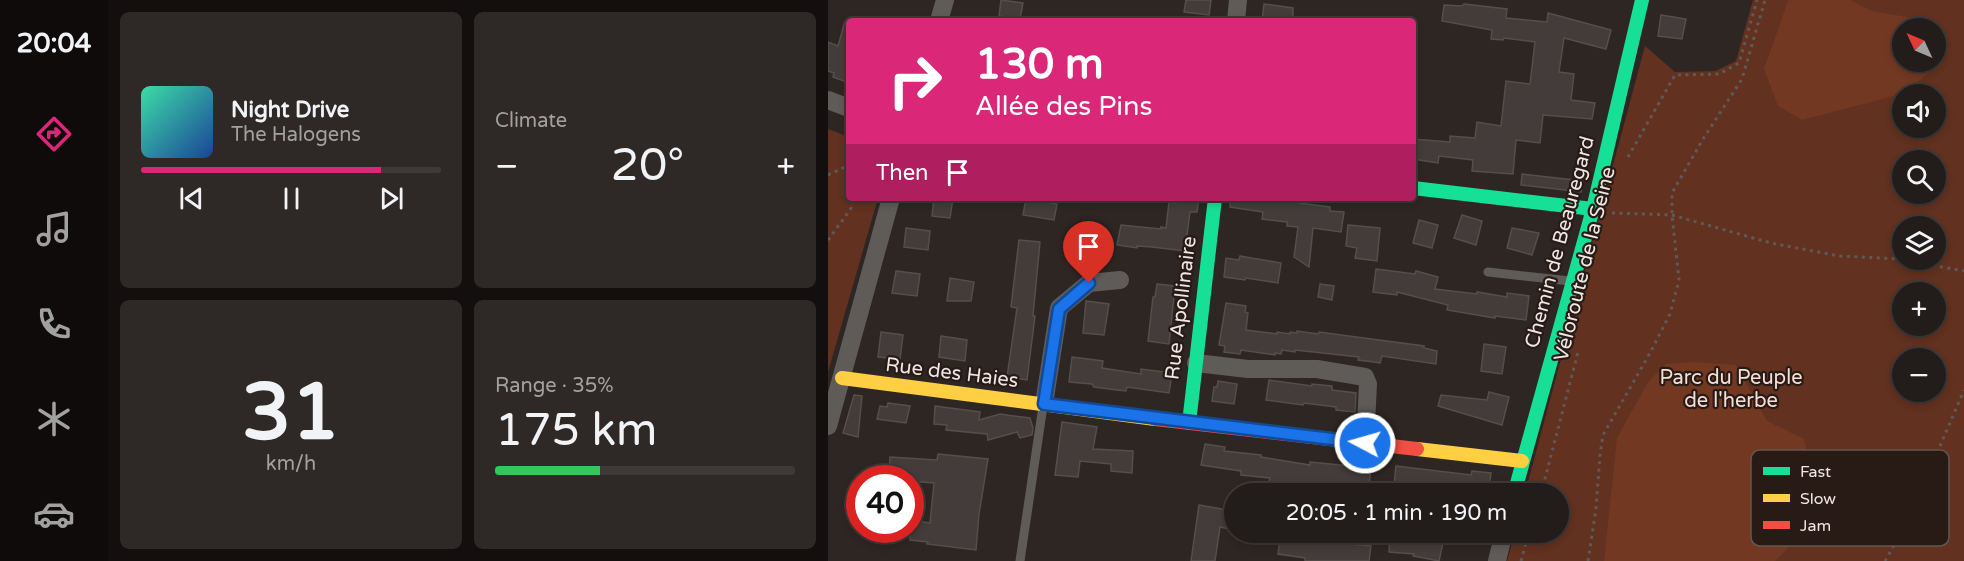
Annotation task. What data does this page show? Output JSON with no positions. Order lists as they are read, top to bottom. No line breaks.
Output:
{"streets":{"street":["Chemin de Beauregard","Rue Apollinaire","Rue des Haies"],"path":["Véloroute de la Seine"]},"crossings":[["Chemin de Beauregard","Rue des Haies"],["Rue Apollinaire","Rue des Haies"]],"parks":["Parc du Peuple de l'herbe"],"legend":["Fast","Slow","Jam"],"north":"top left","page":{"tabs":"20:04","tile":["Climate",["31","km/h"],["Range · 35%","175 km"]],"map_buttons":["+","−"],"turn":["130 m","Allée des Pins"],"song":["Night Drive","The Halogens"],"heat":["−","20°","+"],"then":"Then","limit":"40","trip":"20:05 · 1 min · 190 m"}}
